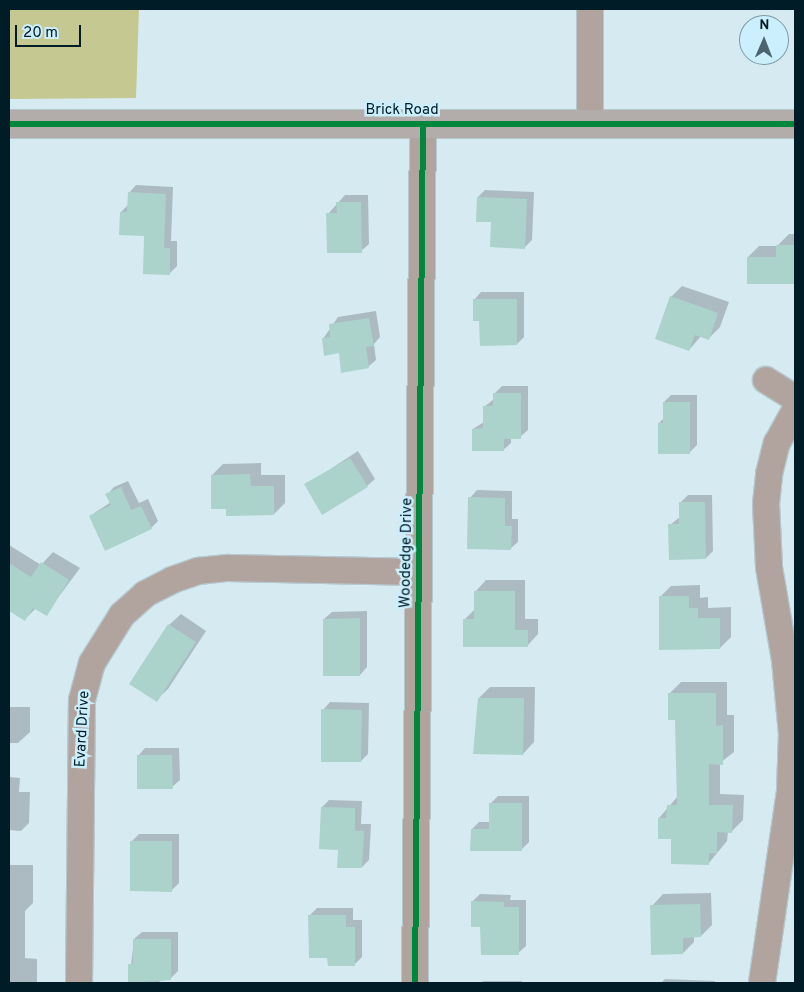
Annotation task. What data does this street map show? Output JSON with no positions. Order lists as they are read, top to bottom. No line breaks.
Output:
{"streets":{"street":["Brick Road","Woodedge Drive","Evard Drive"]},"crossings":[["Brick Road","Woodedge Drive"],["Woodedge Drive","Evard Drive"]],"scale_bar":"20 m","north":"top"}
